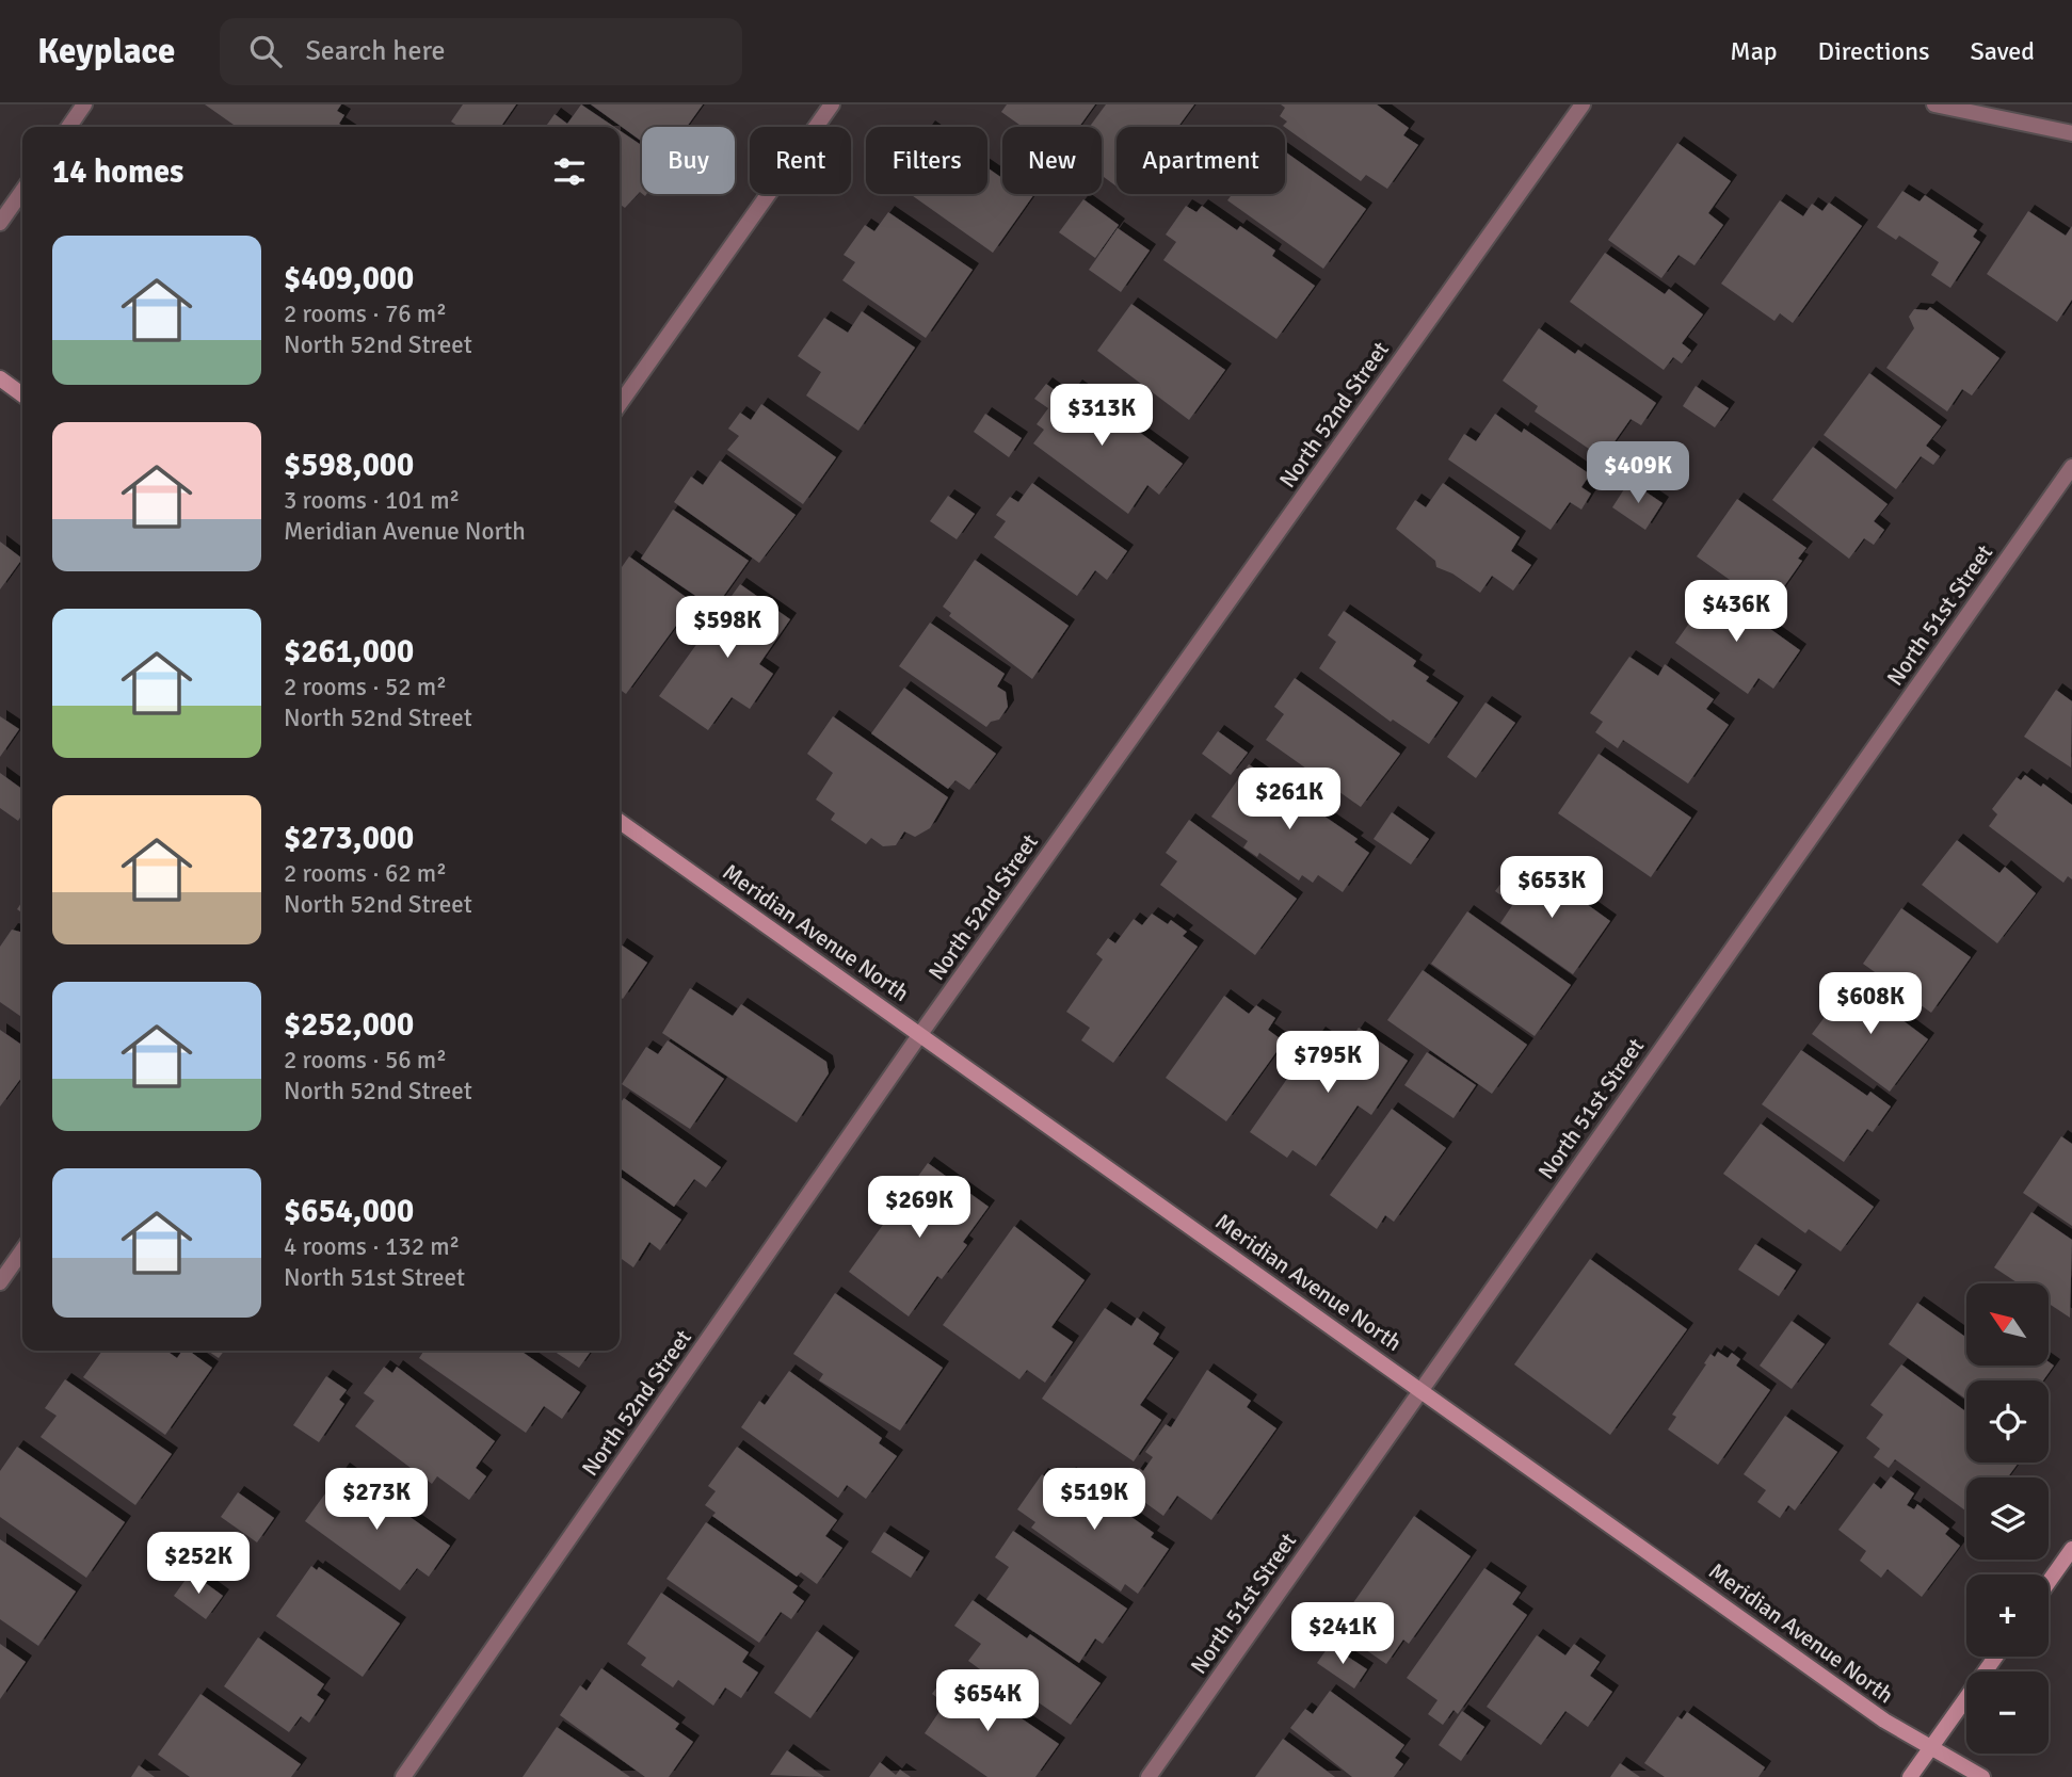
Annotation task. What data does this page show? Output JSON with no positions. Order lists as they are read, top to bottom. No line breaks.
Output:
{"streets":{"street":["North 52nd Street","North 51st Street","Meridian Avenue North"]},"crossings":[["North 52nd Street","Meridian Avenue North"],["North 51st Street","Meridian Avenue North"]],"north":"top left","page":{"header":"Keyplace","search":"Search here","nav":["Map","Directions","Saved"],"chip":["Buy","Rent","Filters","New","Apartment"],"heading":"14 homes","list":[{"name":"$409,000","note":"2 rooms · 76 m² · North 52nd Street"},{"name":"$598,000","note":"3 rooms · 101 m² · Meridian Avenue North"},{"name":"$261,000","note":"2 rooms · 52 m² · North 52nd Street"},{"name":"$273,000","note":"2 rooms · 62 m² · North 52nd Street"},{"name":"$252,000","note":"2 rooms · 56 m² · North 52nd Street"},{"name":"$654,000","note":"4 rooms · 132 m² · North 51st Street"}],"price":["$313K","$409K","$436K","$598K","$261K","$653K","$608K","$795K","$269K","$273K","$519K","$252K","$241K","$654K"],"map_buttons":["+","−"]}}
